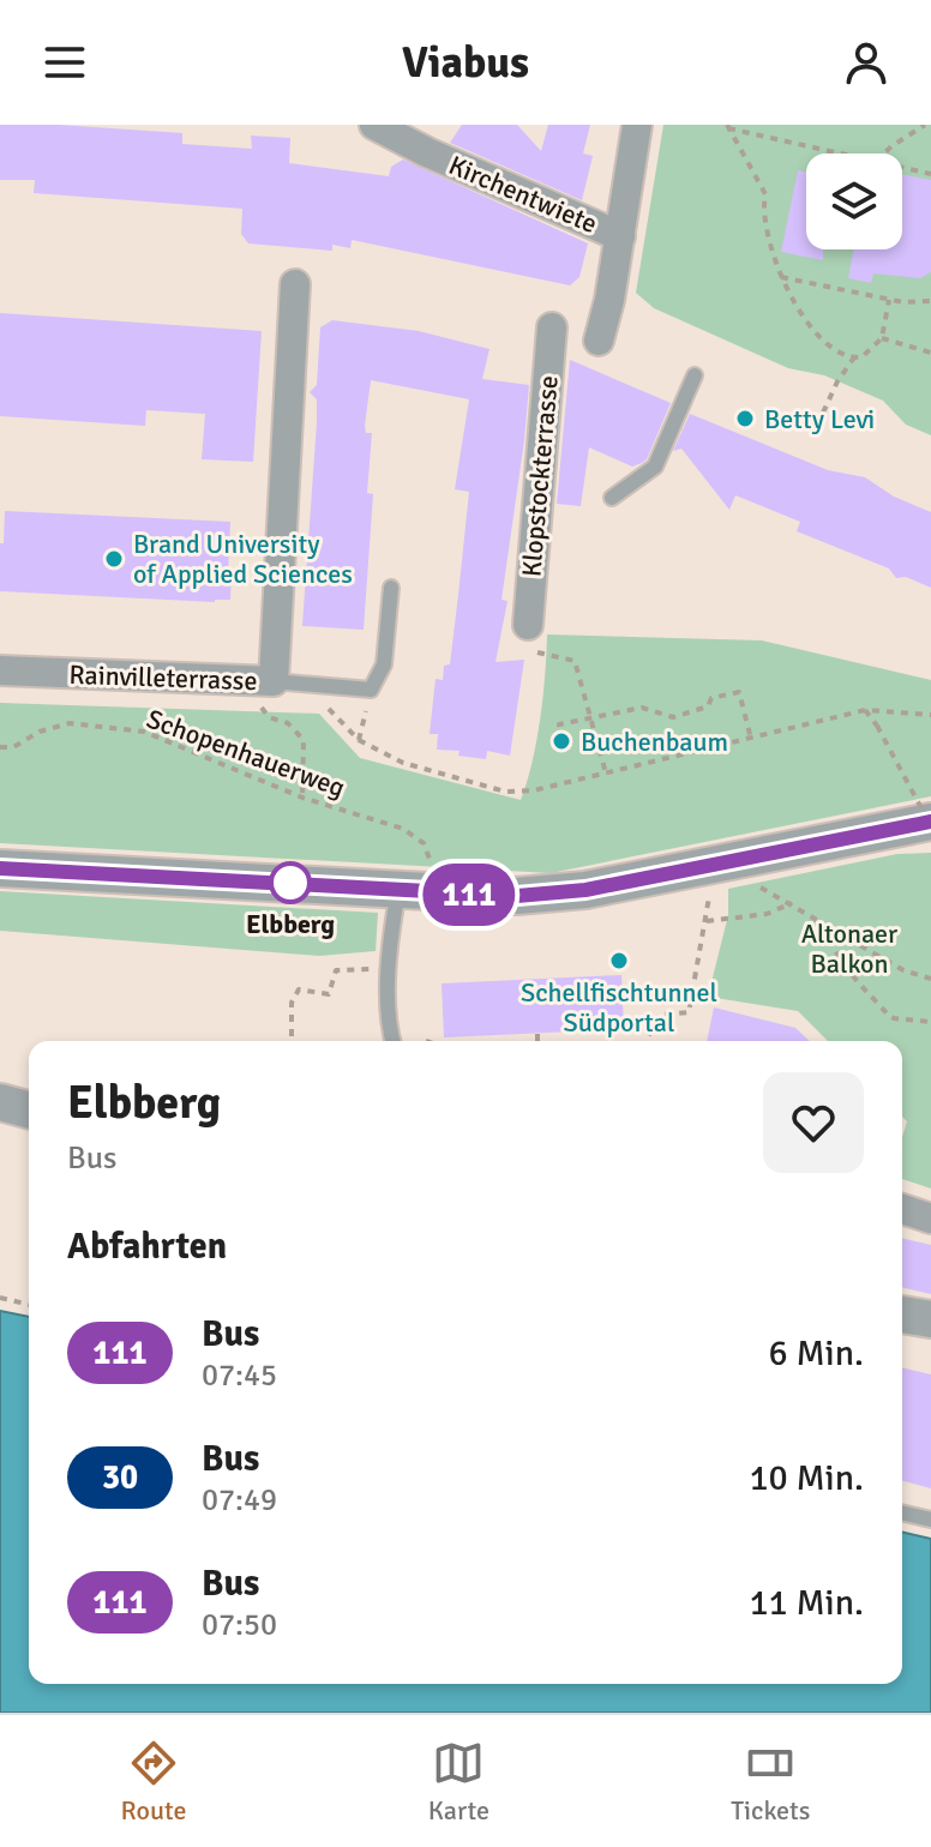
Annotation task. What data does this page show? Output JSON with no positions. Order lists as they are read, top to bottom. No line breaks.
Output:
{"streets":{"street":["Kirchentwiete","Klopstockterrasse","Rainvilleterrasse"],"path":["Schopenhauerweg"]},"parks":["Altonaer Balkon"],"places":["Betty Levi","Brand University of Applied Sciences","Buchenbaum","Elbberg","Schellfischtunnel Südportal"],"lines":["bus line 111"],"page":{"header":"Viabus","on_map":"111","heading":[["Elbberg","Bus"],"Abfahrten"],"list":[{"mark":"111","name":"Bus","note":"07:45","value":"6 Min."},{"mark":"30","name":"Bus","note":"07:49","value":"10 Min."},{"mark":"111","name":"Bus","note":"07:50","value":"11 Min."}],"tabs":["Route","Karte","Tickets"]}}
